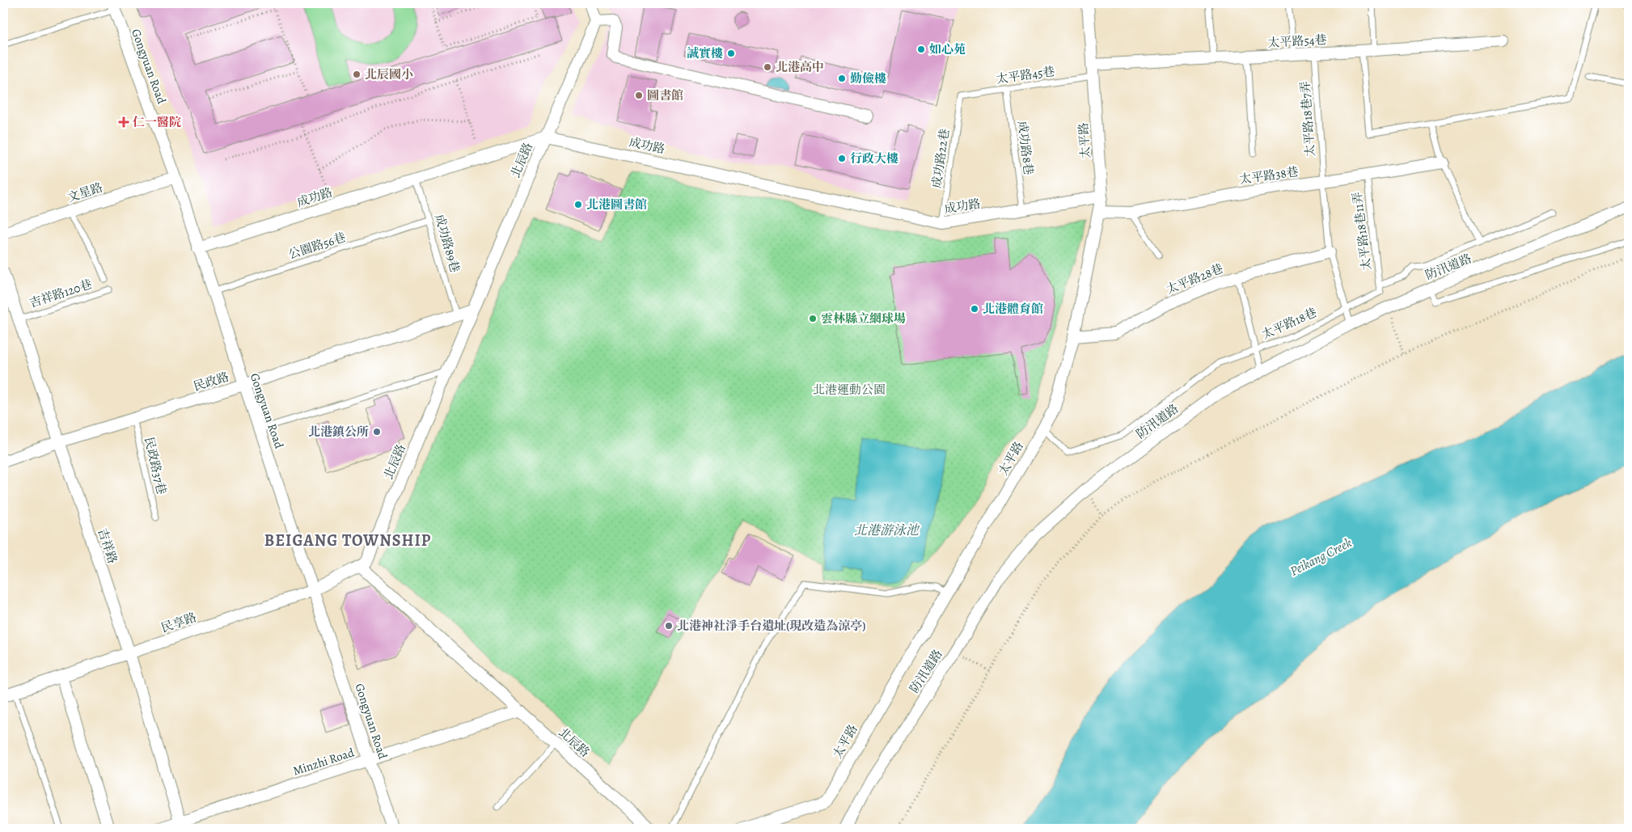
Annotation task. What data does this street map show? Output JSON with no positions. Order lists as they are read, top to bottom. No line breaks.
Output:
{"streets":{"street":["太平路54巷","Gongyuan Road","太平路","成功路","北辰路","太平路38巷","文星路","防汛道路","太平路28巷","民政路","吉祥路","民享路","Minzhi Road"],"lane":["太平路45巷","太平路18巷7弄","成功路8巷","成功路22巷","太平路18巷11弄","成功路89巷","公園路56巷","吉祥路120巷","太平路18巷","民政路37巷"]},"crossings":[["太平路54巷","太平路18巷7弄"],["太平路54巷","太平路"],["Gongyuan Road","成功路"],["Gongyuan Road","文星路"],["Gongyuan Road","公園路56巷"],["Gongyuan Road","民政路"],["Gongyuan Road","民享路"],["Gongyuan Road","Minzhi Road"],["太平路45巷","太平路"],["太平路45巷","成功路8巷"],["太平路45巷","成功路22巷"],["太平路18巷7弄","太平路38巷"],["太平路18巷7弄","防汛道路"],["太平路18巷7弄","太平路28巷"],["太平路18巷7弄","太平路18巷"],["太平路","成功路"],["太平路","太平路38巷"],["太平路","太平路28巷"],["太平路","太平路18巷"],["成功路","成功路8巷"],["成功路","成功路22巷"],["成功路","北辰路"],["成功路","成功路89巷"],["北辰路","民政路"],["北辰路","民享路"],["北辰路","Minzhi Road"],["太平路38巷","太平路18巷11弄"],["太平路18巷11弄","太平路18巷"],["成功路89巷","公園路56巷"],["成功路89巷","民政路"],["吉祥路120巷","吉祥路"],["民政路","民政路37巷"],["民政路","吉祥路"],["吉祥路","民享路"],["吉祥路","Minzhi Road"]],"districts":["BEIGANG TOWNSHIP"],"water":["北港游泳池","Peikang Creek"],"parks":["北港運動公園"],"places":{"other":["如心苑","誠實樓","北港高中","北辰國小","勤儉樓","圖書館","行政大樓","北港圖書館","北港體育館","雲林縣立網球場","北港鎮公所","北港神社淨手台遺址(現改造為涼亭)"],"health":["仁一醫院"]}}
